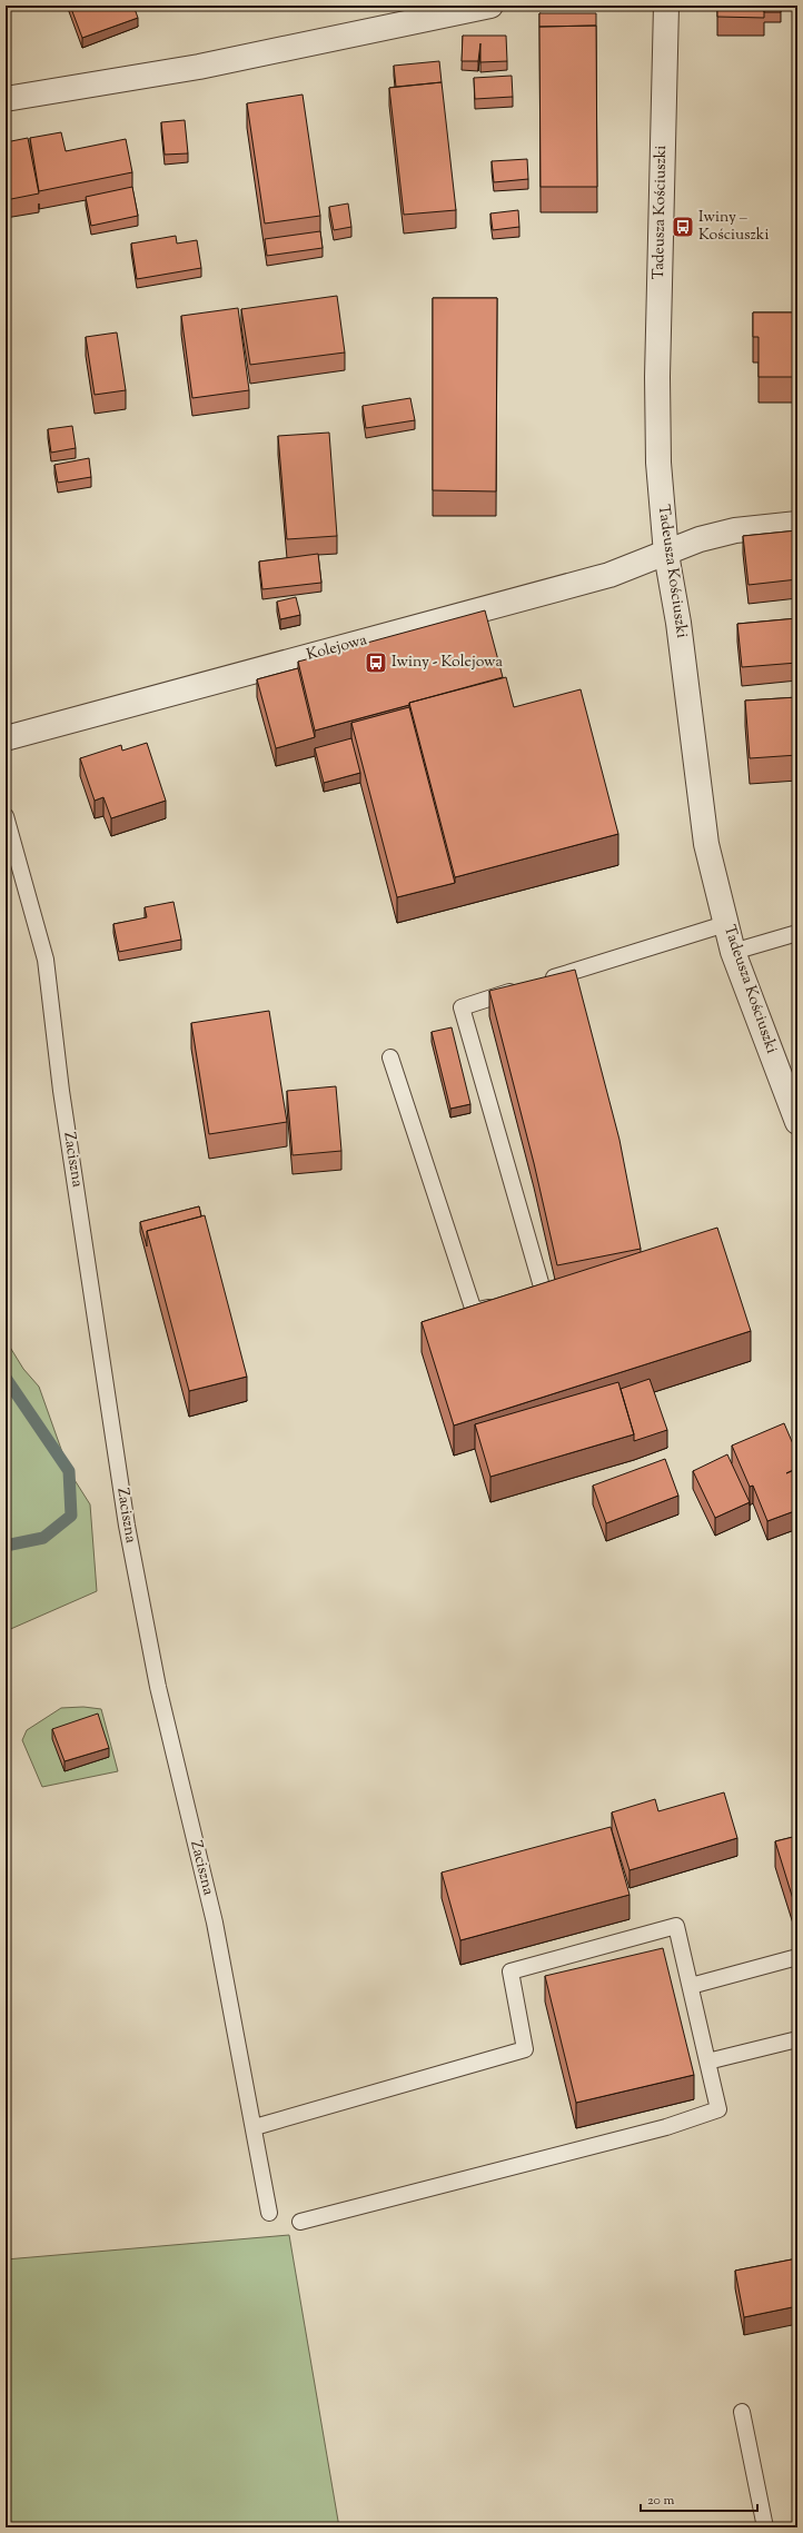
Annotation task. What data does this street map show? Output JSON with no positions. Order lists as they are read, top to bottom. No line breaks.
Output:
{"streets":{"street":["Tadeusza Kościuszki","Kolejowa"],"lane":["Zaciszna"]},"crossings":[["Tadeusza Kościuszki","Kolejowa"]],"places":{"bus stop":["Iwiny – Kościuszki","Iwiny - Kolejowa"]},"scale_bar":"20 m"}
